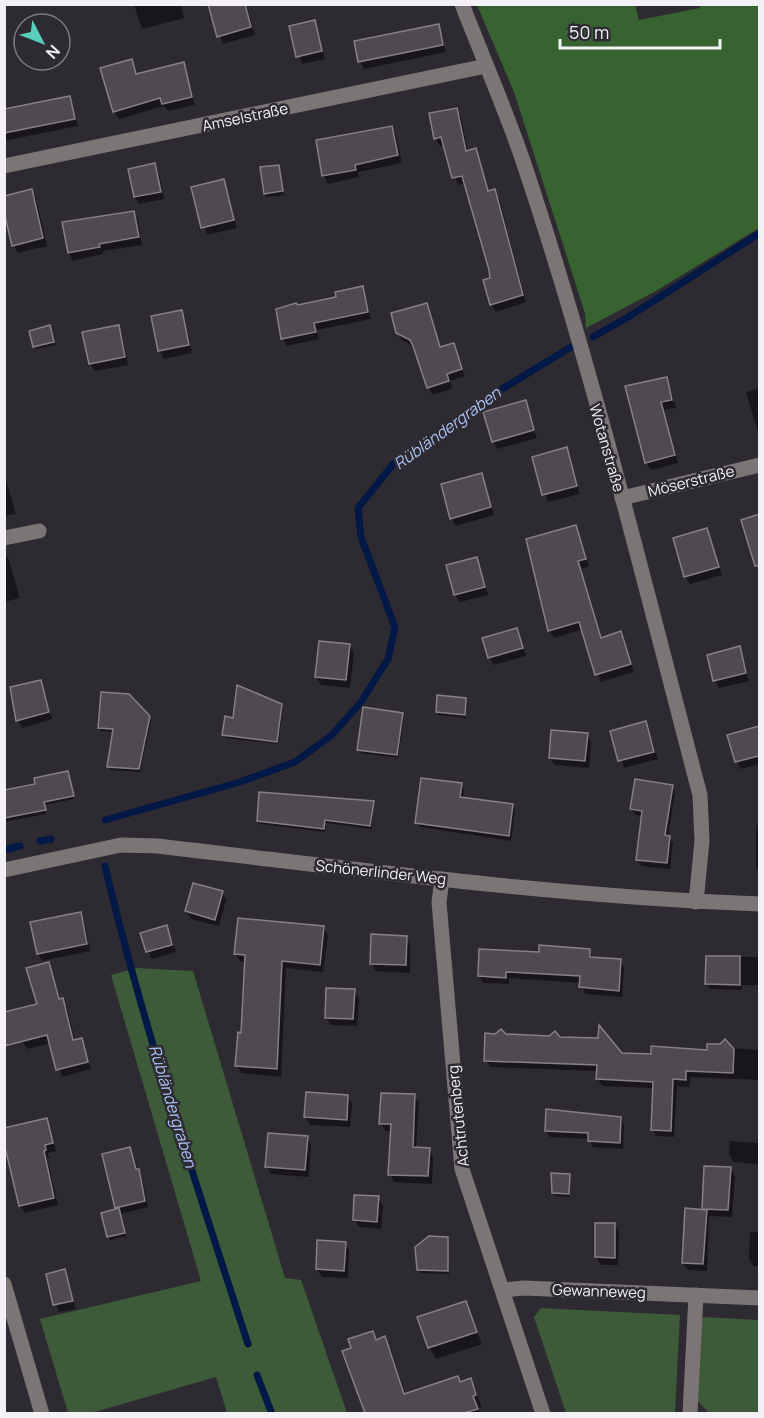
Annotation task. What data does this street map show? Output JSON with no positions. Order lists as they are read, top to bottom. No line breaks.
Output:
{"streets":{"street":["Amselstraße","Wotanstraße","Möserstraße","Schönerlinder Weg","Achtrutenberg","Gewanneweg"]},"crossings":[["Amselstraße","Wotanstraße"],["Wotanstraße","Möserstraße"],["Wotanstraße","Schönerlinder Weg"],["Schönerlinder Weg","Achtrutenberg"],["Achtrutenberg","Gewanneweg"]],"water":["Rübländergraben"],"scale_bar":"50 m","north":"bottom right"}
